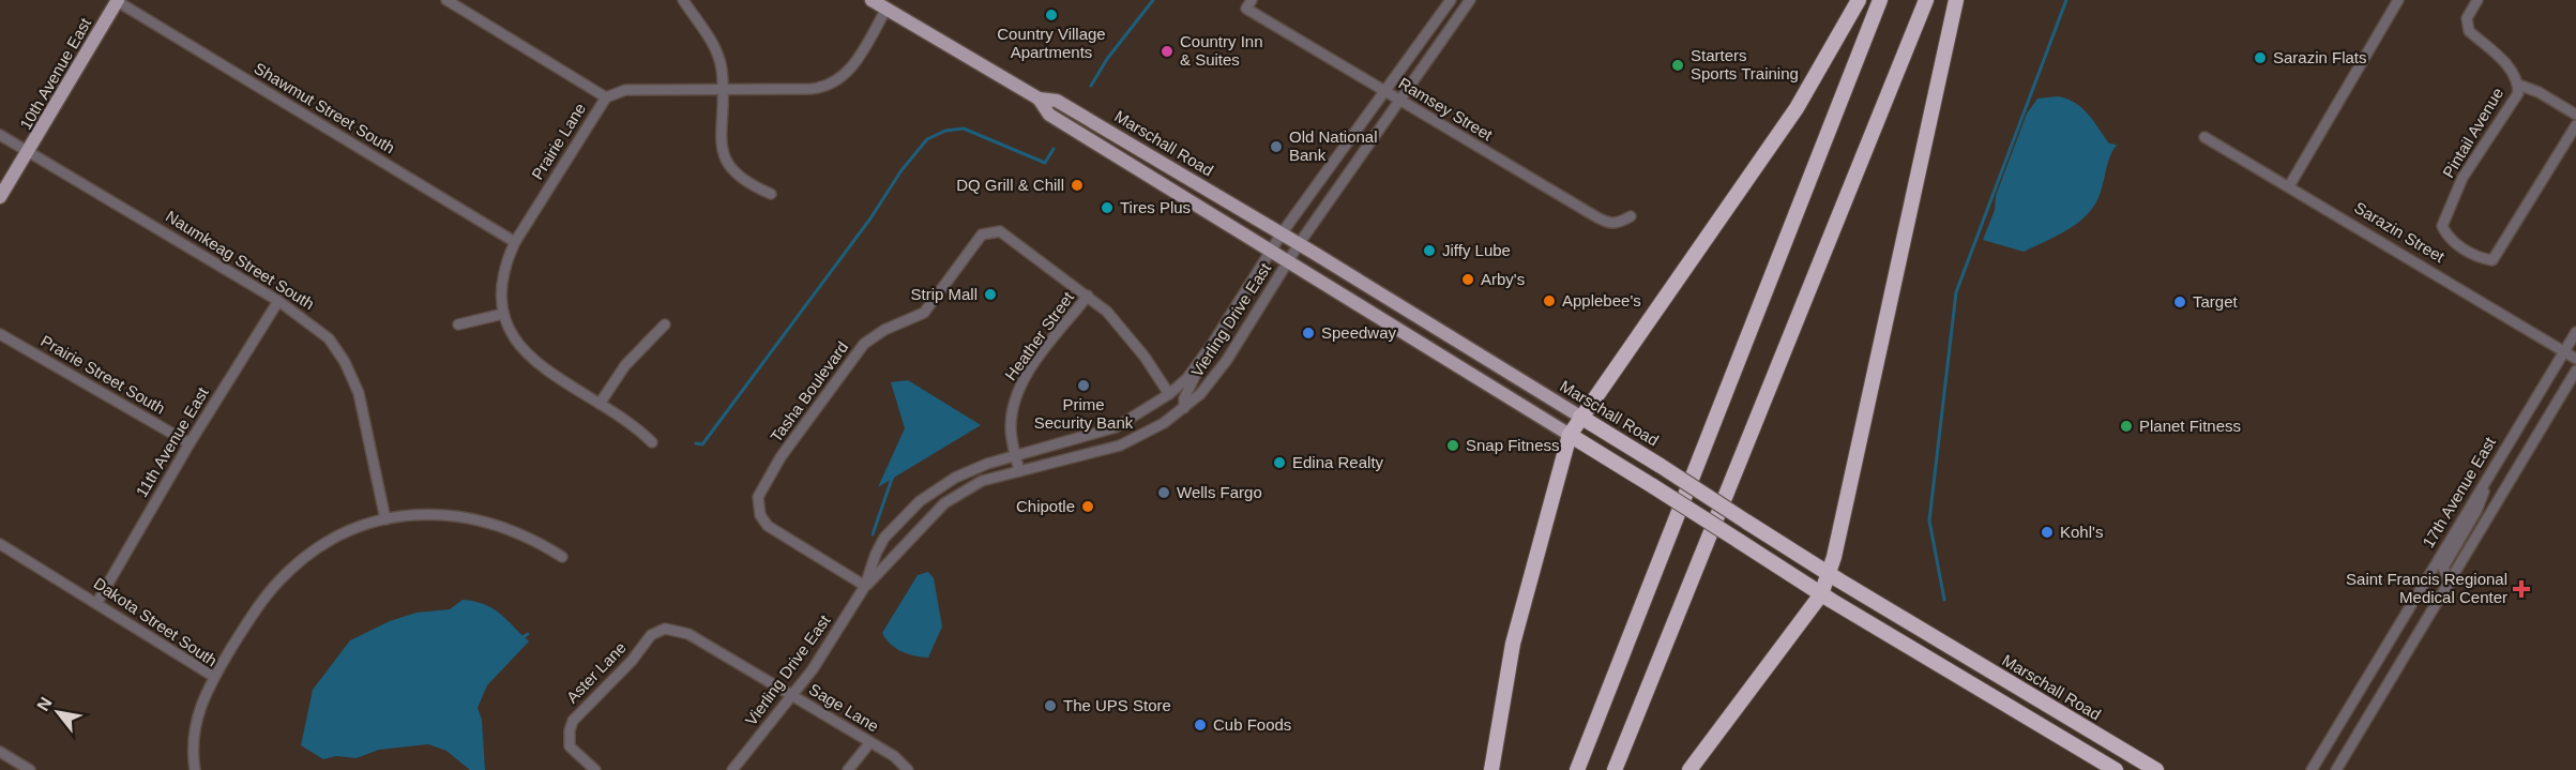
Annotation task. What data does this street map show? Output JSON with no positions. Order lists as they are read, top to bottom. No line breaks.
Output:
{"streets":{"highway":["Marschall Road"],"main road":["10th Avenue East"],"street":["Shawmut Street South","Ramsey Street","Pintail Avenue","Prairie Lane","Sarazin Street","Naumkeag Street South","Vierling Drive East","Heather Street","Prairie Street South","Tasha Boulevard","11th Avenue East","17th Avenue East","Dakota Street South","Aster Lane","Sage Lane"]},"crossings":[["10th Avenue East","Shawmut Street South"],["10th Avenue East","Naumkeag Street South"],["Shawmut Street South","Prairie Lane"],["Ramsey Street","Vierling Drive East"],["Prairie Lane","Marschall Road"],["Marschall Road","Vierling Drive East"],["Sarazin Street","17th Avenue East"],["Naumkeag Street South","11th Avenue East"],["Vierling Drive East","Heather Street"],["Vierling Drive East","Tasha Boulevard"],["Vierling Drive East","Sage Lane"],["Heather Street","Tasha Boulevard"],["Prairie Street South","11th Avenue East"],["11th Avenue East","Dakota Street South"],["Aster Lane","Sage Lane"]],"places":{"other":["Country Village Apartments","Country Inn & Suites","Sarazin Flats","Starters Sports Training","Old National Bank","DQ Grill & Chill","Tires Plus","Jiffy Lube","Arby's","Strip Mall","Applebee's","Target","Speedway","Prime Security Bank","Planet Fitness","Snap Fitness","Edina Realty","Wells Fargo","Chipotle","Kohl's","The UPS Store","Cub Foods"],"health":["Saint Francis Regional Medical Center"]},"north":"top left"}
